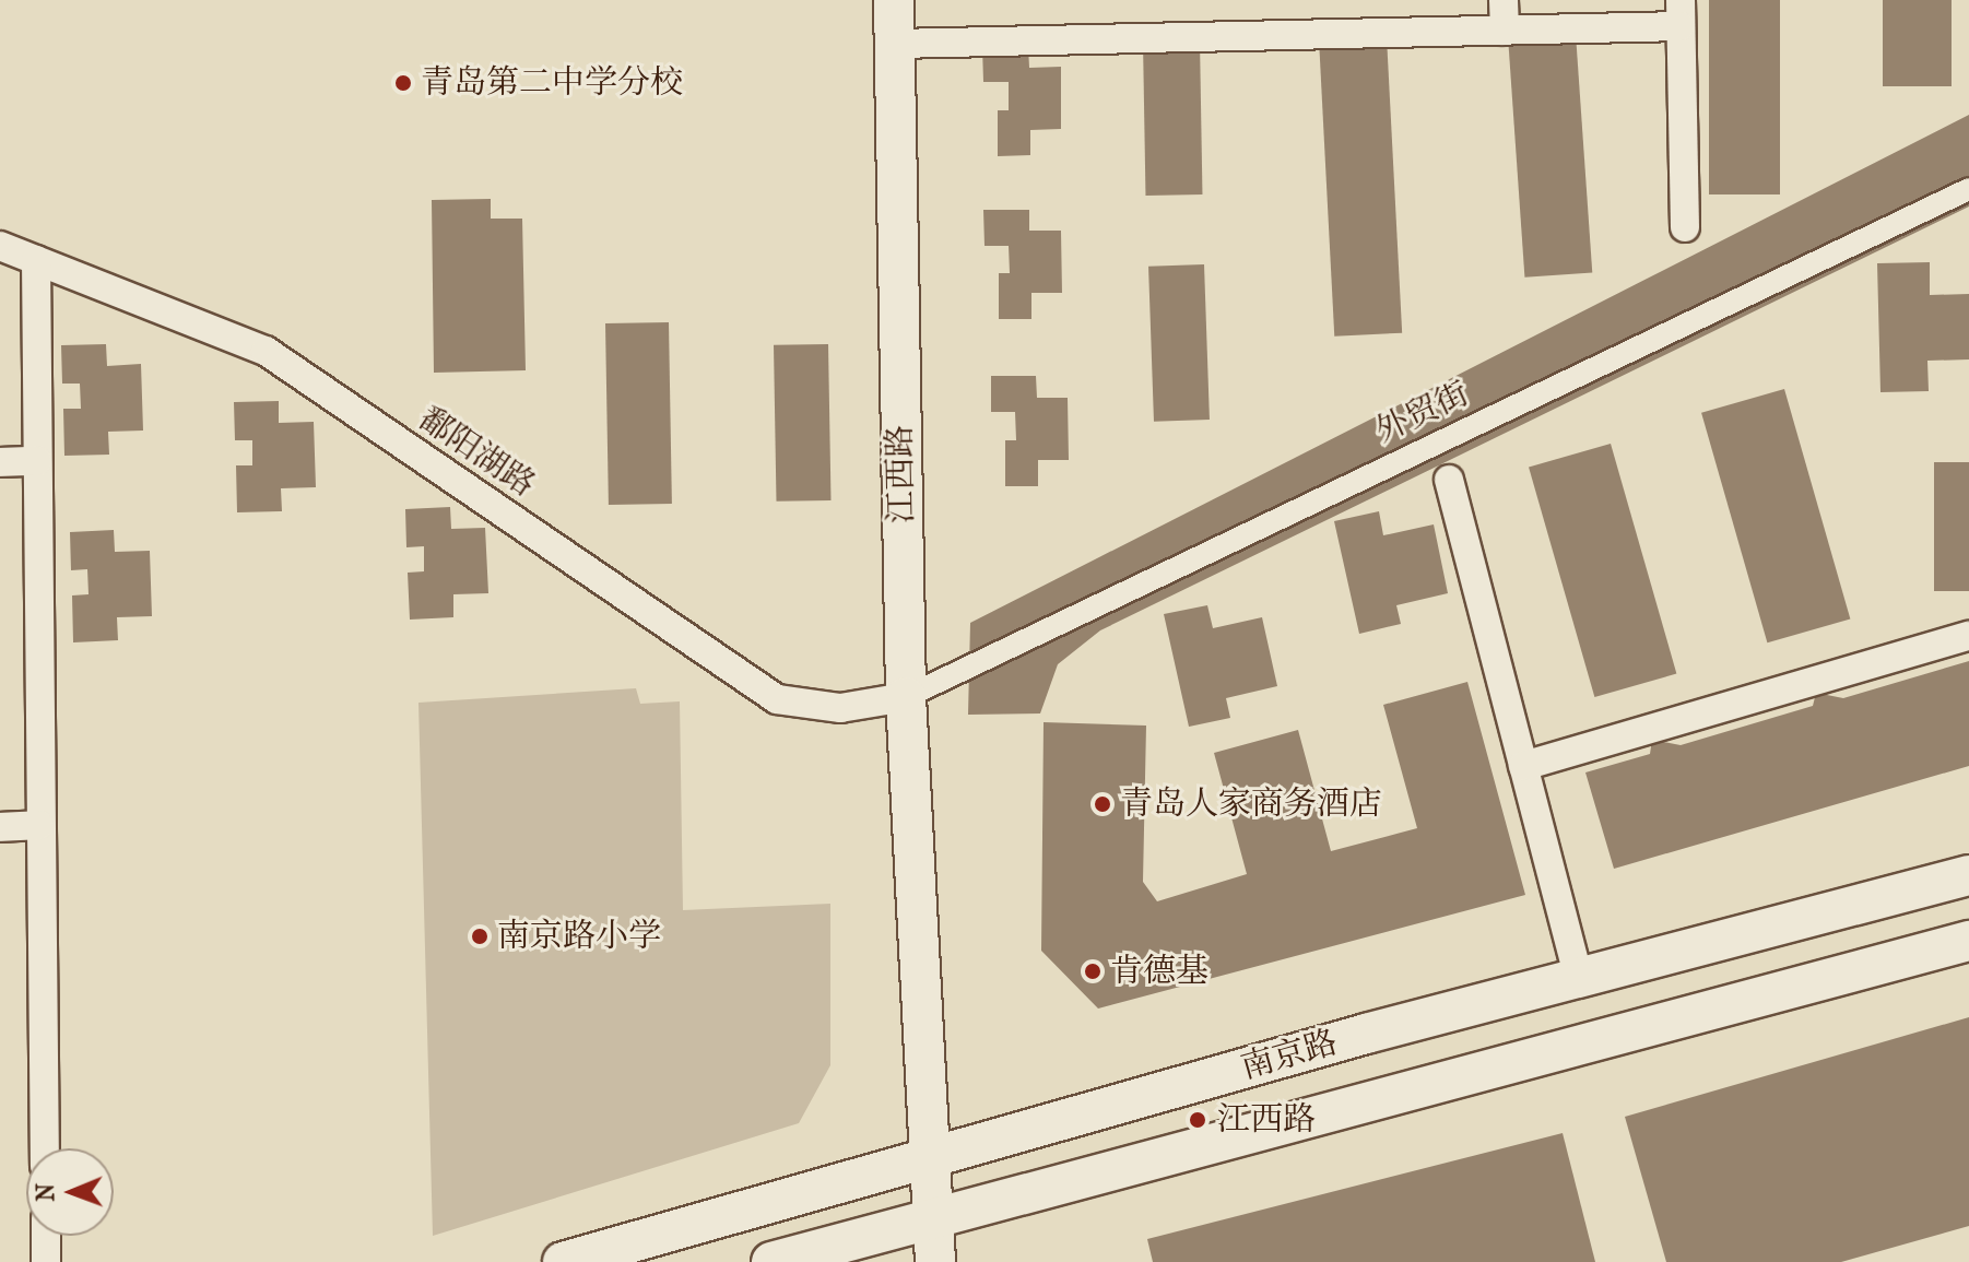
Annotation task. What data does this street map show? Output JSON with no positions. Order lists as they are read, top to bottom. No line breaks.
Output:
{"streets":{"main road":["江西路","南京路"],"street":["外贸街","鄱阳湖路"]},"crossings":[["外贸街","鄱阳湖路"],["外贸街","江西路"],["鄱阳湖路","江西路"],["江西路","南京路"]],"places":["青岛第二中学分校","青岛人家商务酒店","南京路小学","肯德基","江西路"],"north":"left"}
